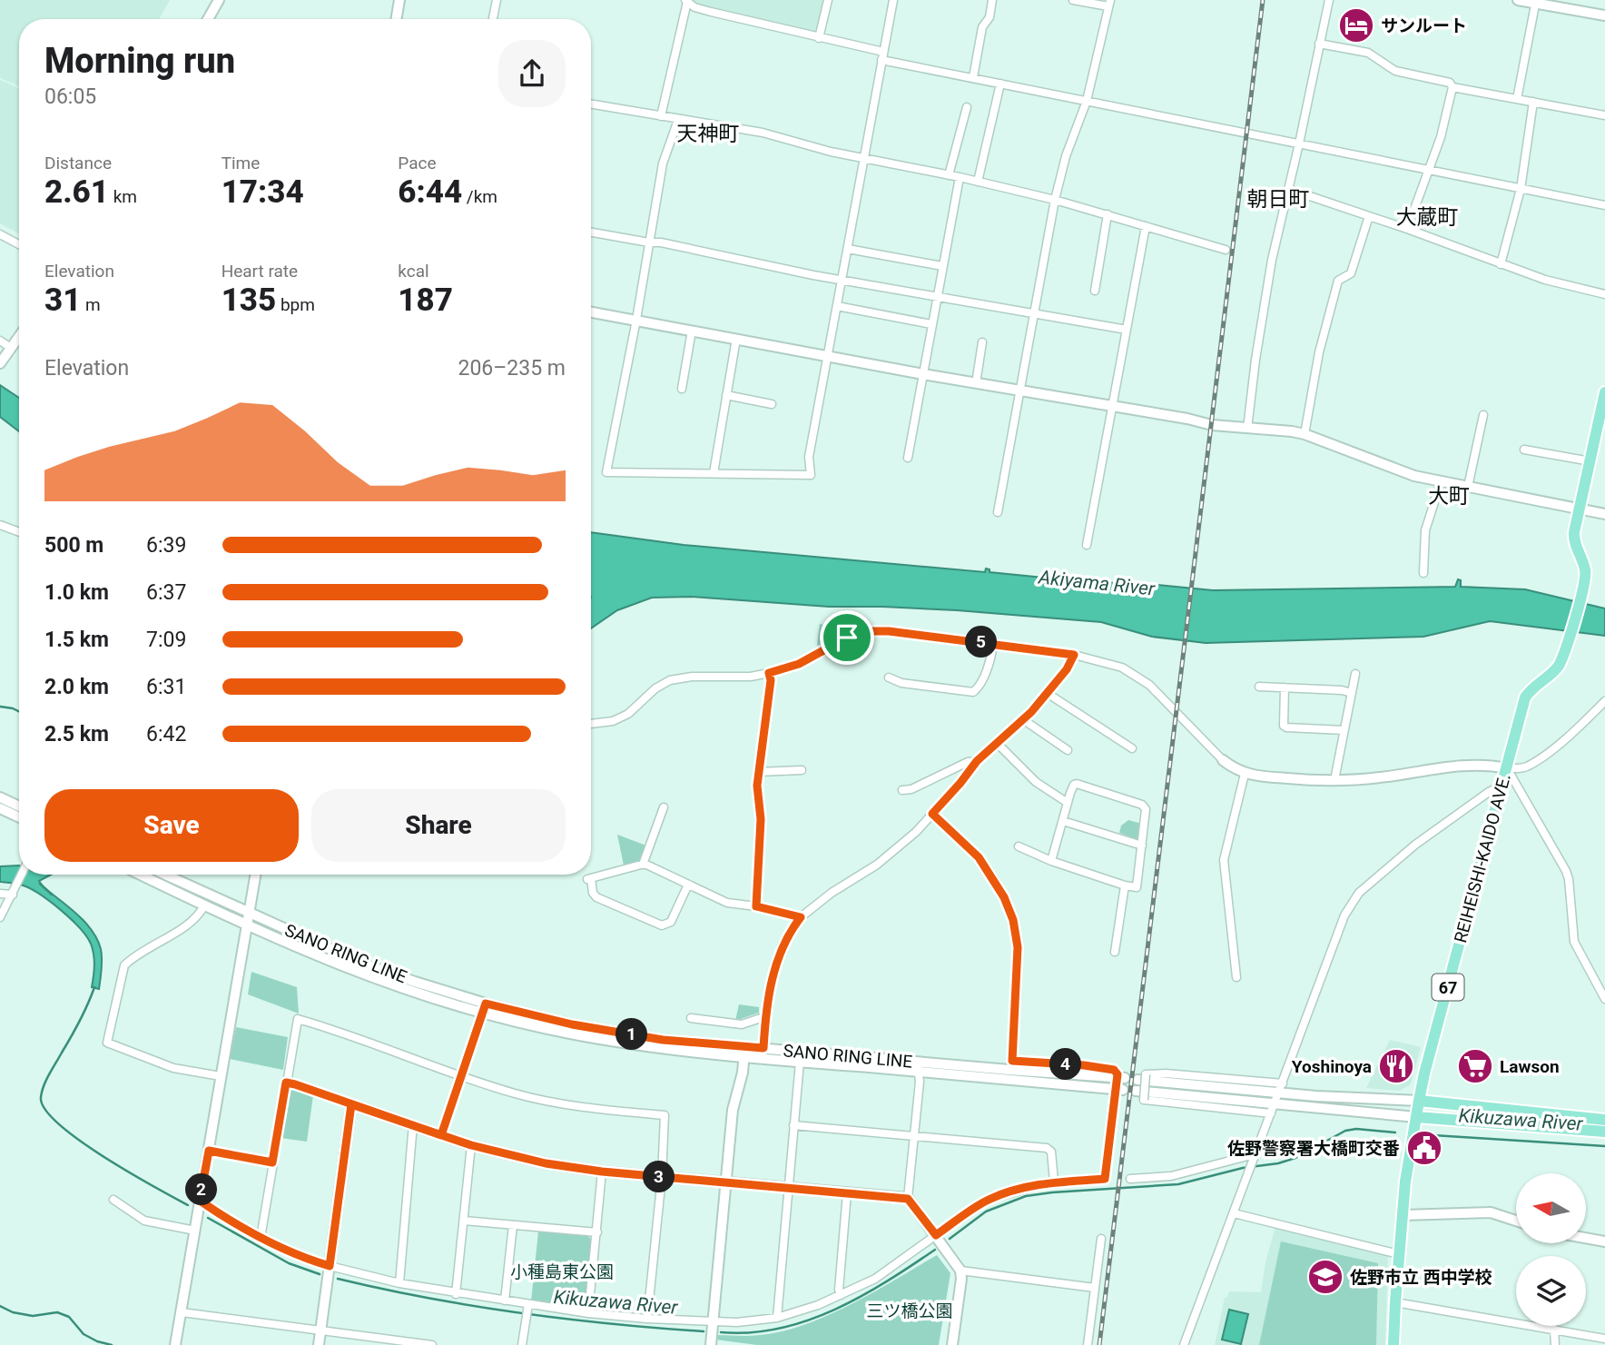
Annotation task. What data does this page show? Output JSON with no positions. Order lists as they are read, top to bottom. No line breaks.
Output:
{"streets":{"main road":["REIHEISHI-KAIDO AVE.","67"],"street":["SANO RING LINE"]},"districts":["天神町","朝日町","大蔵町","大町"],"water":["Akiyama River","Kikuzawa River"],"parks":["小種島東公園","三ツ橋公園"],"places":{"hotel":["サンルート"],"restaurant":["Yoshinoya"],"supermarket":["Lawson"],"public building":["佐野警察署大橋町交番"],"school or university":["佐野市立 西中学校"]},"north":"left","page":{"heading":["Morning run","06:05"],"stats":[["Distance","2.61 km"],["Time","17:34"],["Pace","6:44 /km"],["Elevation","31 m"],["Heart rate","135 bpm"],["kcal","187"]],"chart":["Elevation","206–235 m"],"list":[{"name":"500 m","note":"6:39"},{"name":"1.0 km","note":"6:37"},{"name":"1.5 km","note":"7:09"},{"name":"2.0 km","note":"6:31"},{"name":"2.5 km","note":"6:42"}],"pins":["5","1","4","3","2"],"buttons":["Save","Share"]}}
